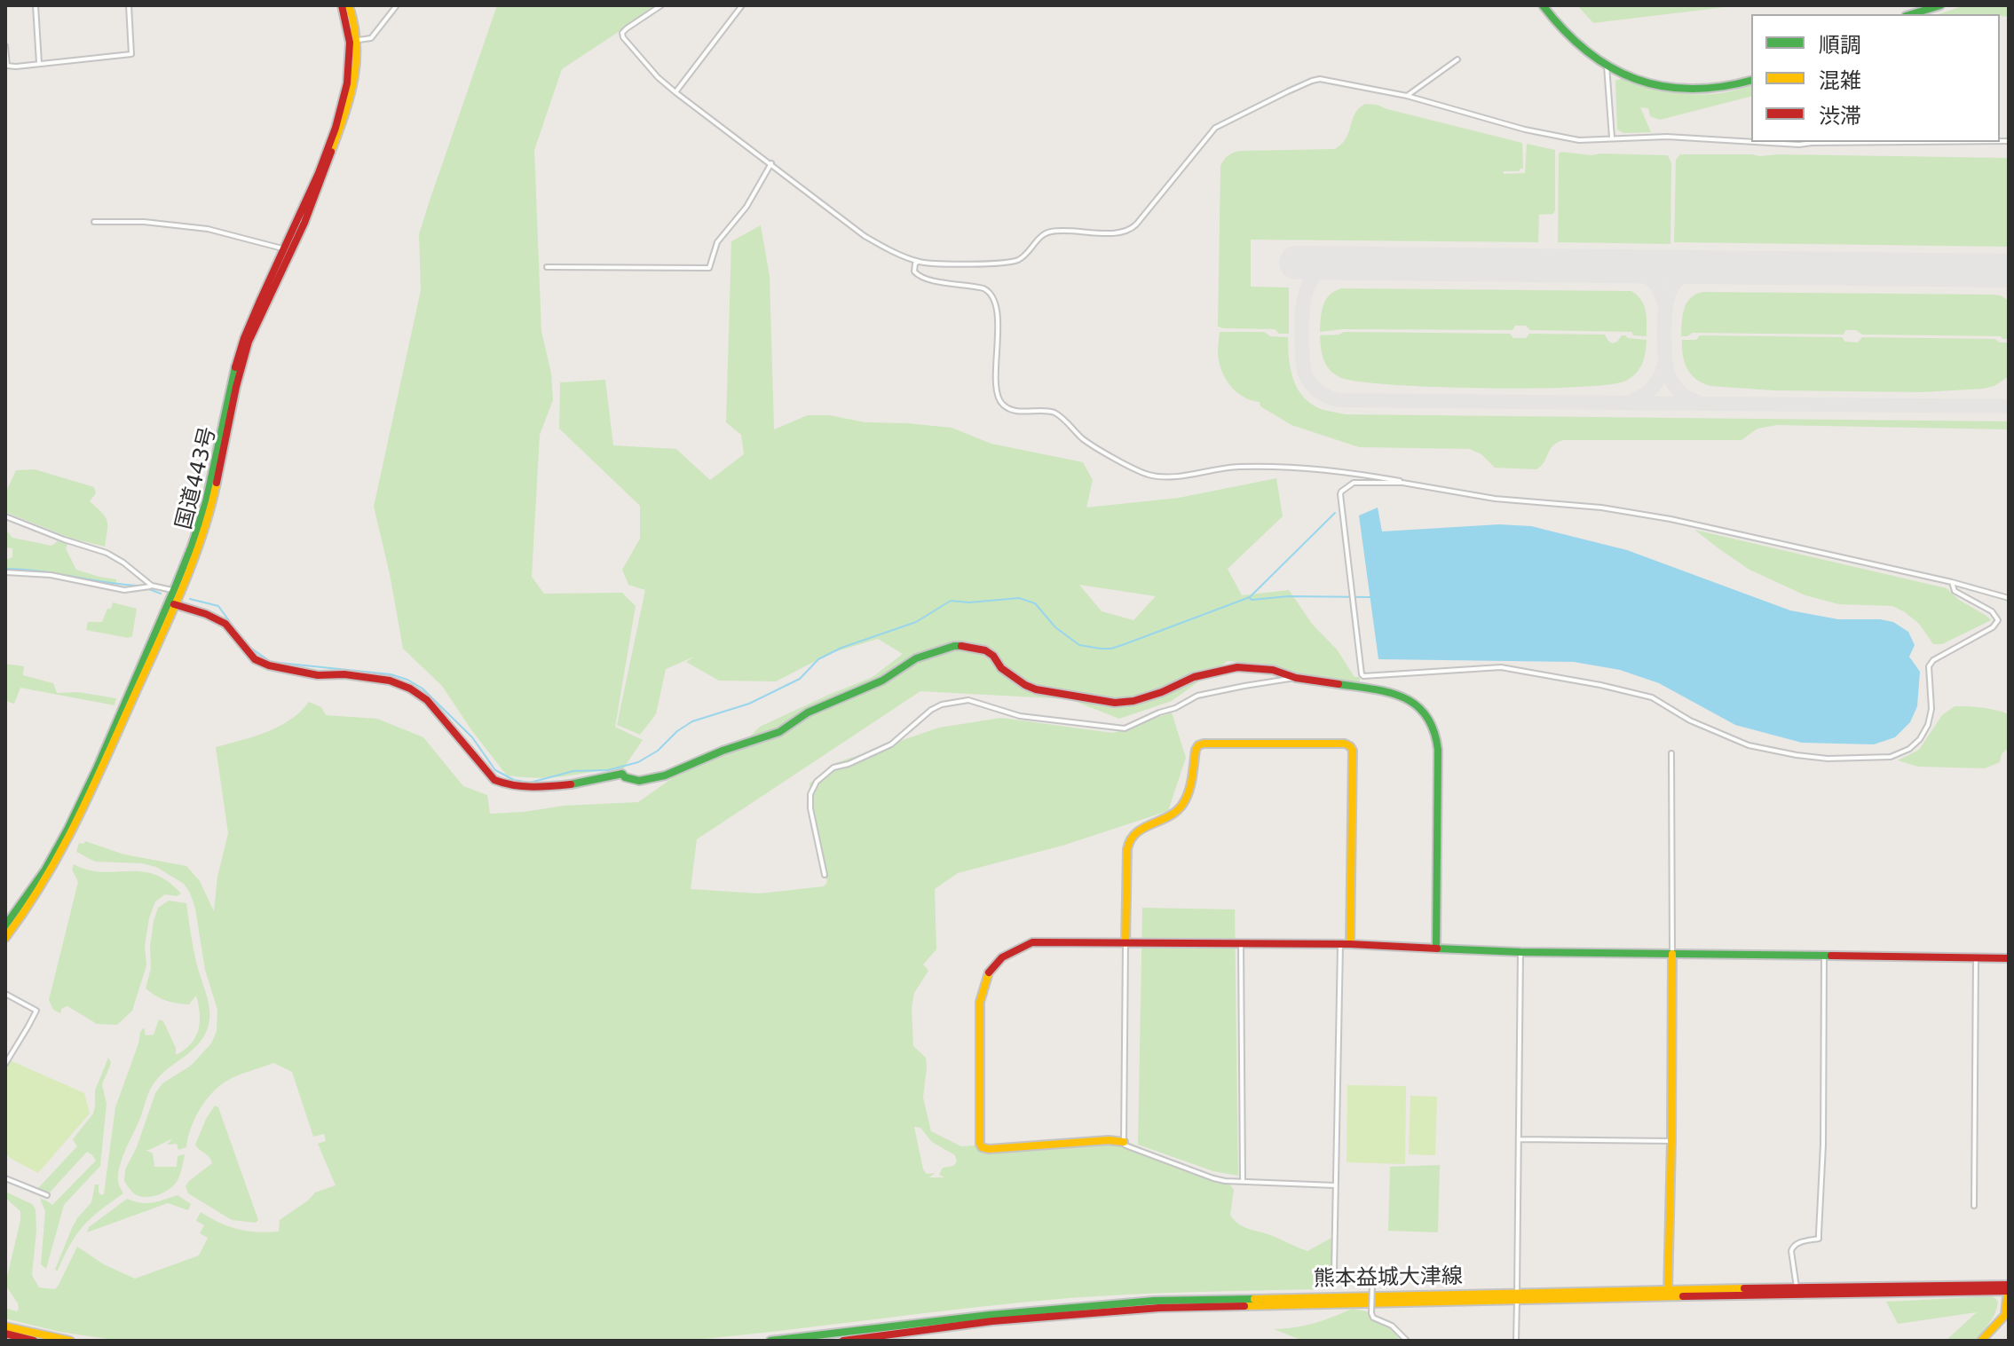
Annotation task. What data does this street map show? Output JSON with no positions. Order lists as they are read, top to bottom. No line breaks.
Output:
{"streets":{"main road":["国道443号","熊本益城大津線"]},"legend":["順調","混雑","渋滞"]}
